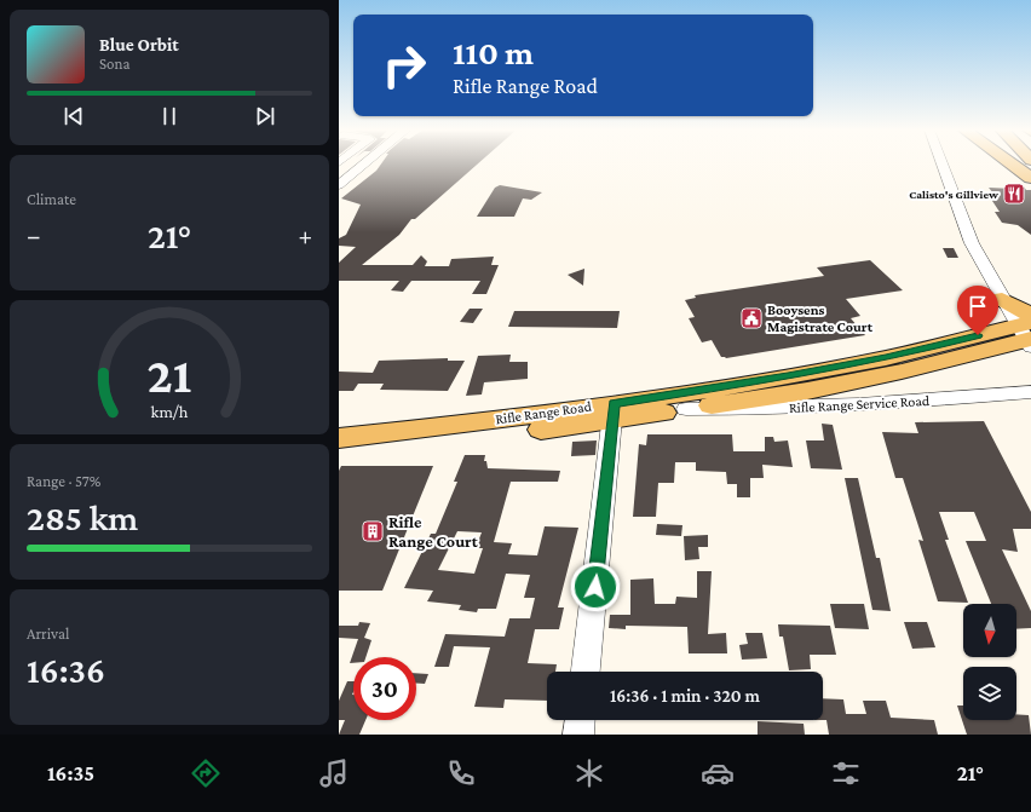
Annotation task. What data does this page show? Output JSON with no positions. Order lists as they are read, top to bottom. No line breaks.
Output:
{"streets":{"main road":["Rifle Range Road"],"street":["Rifle Range Service Road"]},"crossings":[["Rifle Range Service Road","Rifle Range Road"]],"places":{"restaurant":["Calisto's Gillview"],"public building":["Booysens Magistrate Court"],"building":["Rifle Range Court"]},"north":"bottom","page":{"turn":["110 m","Rifle Range Road"],"song":["Blue Orbit","Sona"],"tile":["Climate",["Range · 57%","285 km"],["Arrival","16:36"]],"heat":["−","21°","+"],"limit":"30","trip":"16:36 · 1 min · 320 m","tabs":["16:35","21°"],"gauge":["21","km/h"]}}
